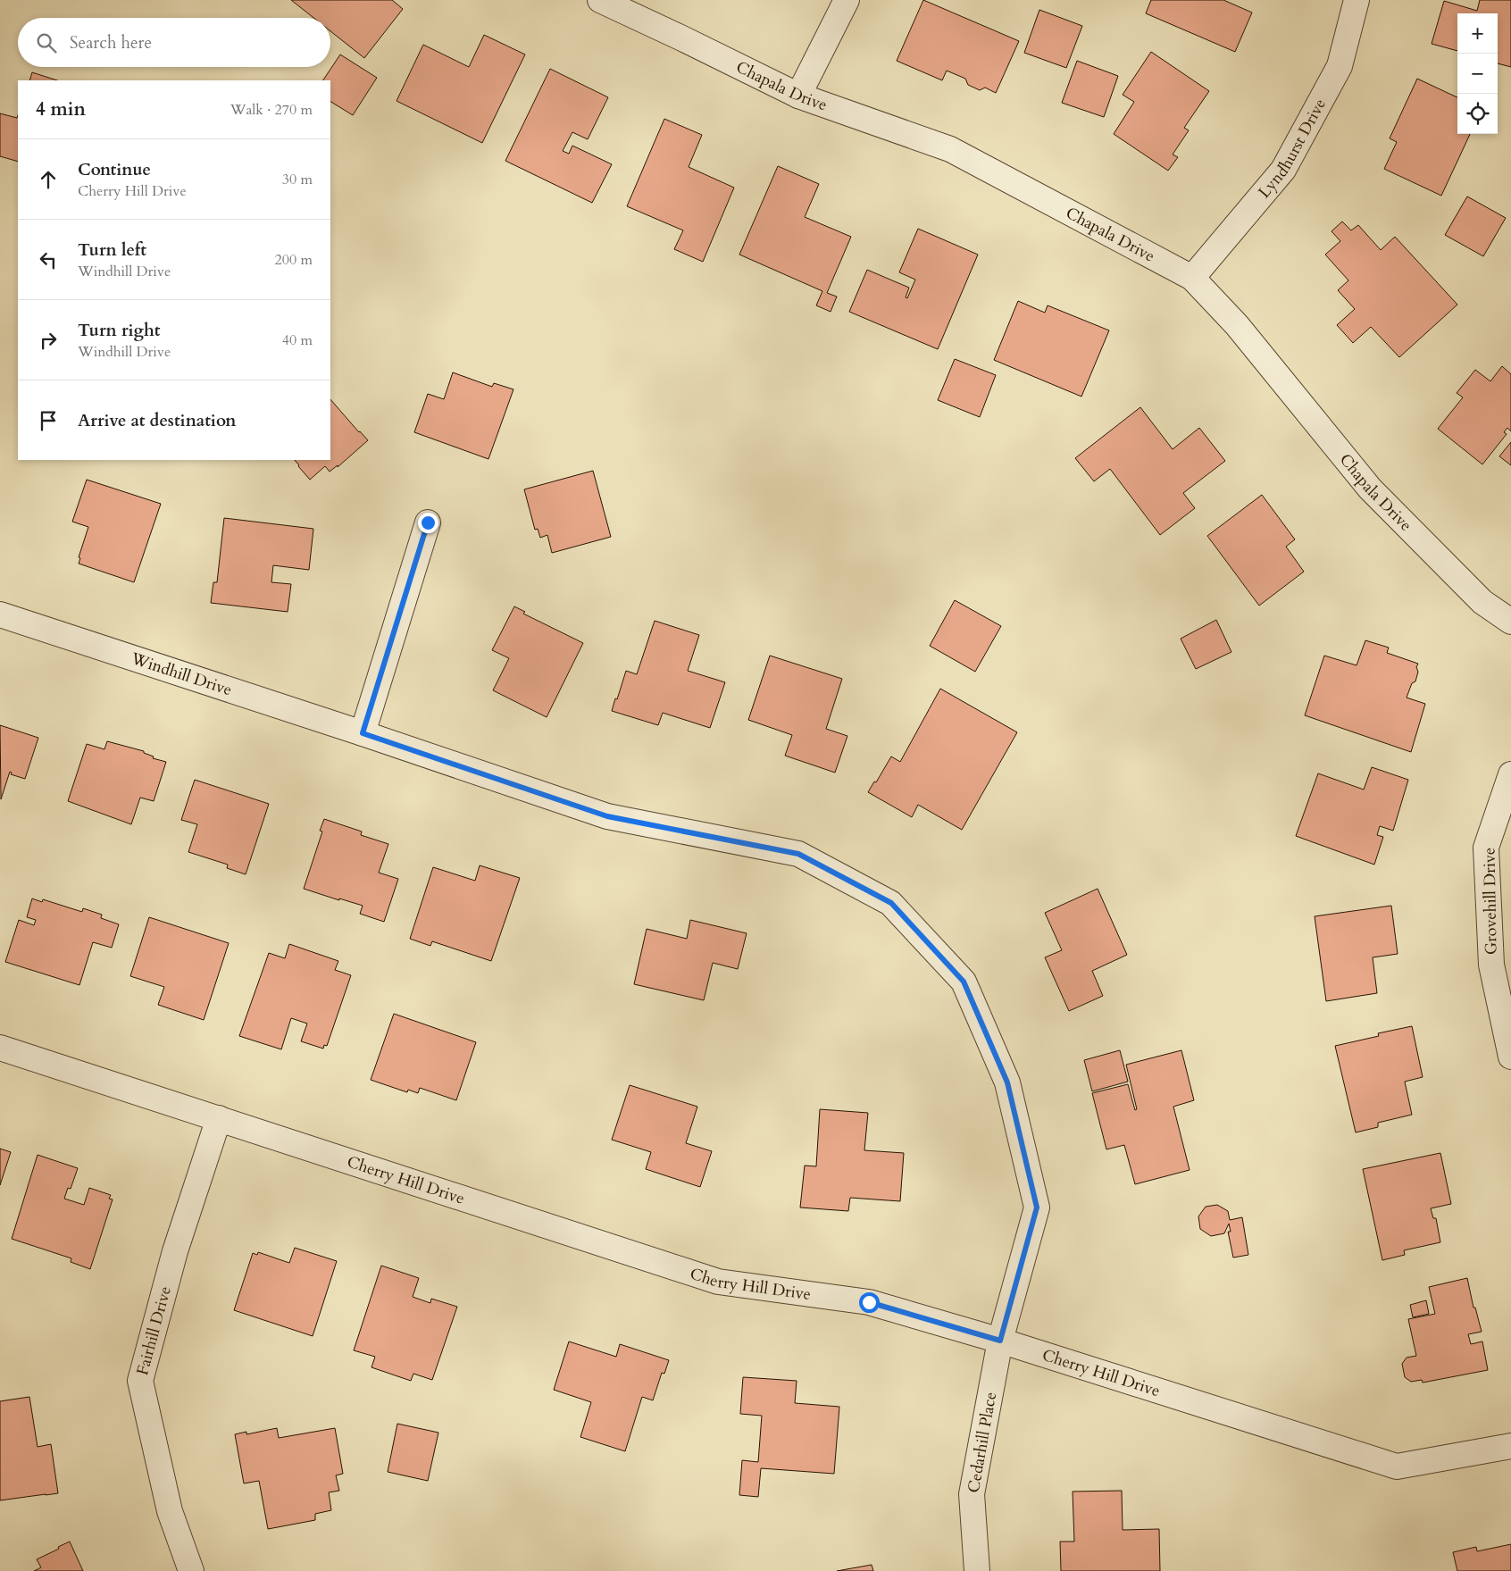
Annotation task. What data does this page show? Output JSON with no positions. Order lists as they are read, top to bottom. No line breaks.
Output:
{"streets":{"street":["Chapala Drive","Lyndhurst Drive","Windhill Drive","Grovehill Drive","Cherry Hill Drive","Fairhill Drive","Cedarhill Place"]},"crossings":[["Chapala Drive","Lyndhurst Drive"],["Windhill Drive","Cherry Hill Drive"],["Windhill Drive","Cedarhill Place"],["Cherry Hill Drive","Fairhill Drive"],["Cherry Hill Drive","Cedarhill Place"]],"page":{"map_buttons":["+","−"],"search":"Search here","heading":["4 min","Walk · 270 m"],"list":[["Continue","Cherry Hill Drive","30 m"],["Turn left","Windhill Drive","200 m"],["Turn right","Windhill Drive","40 m"],"Arrive at destination"]}}
